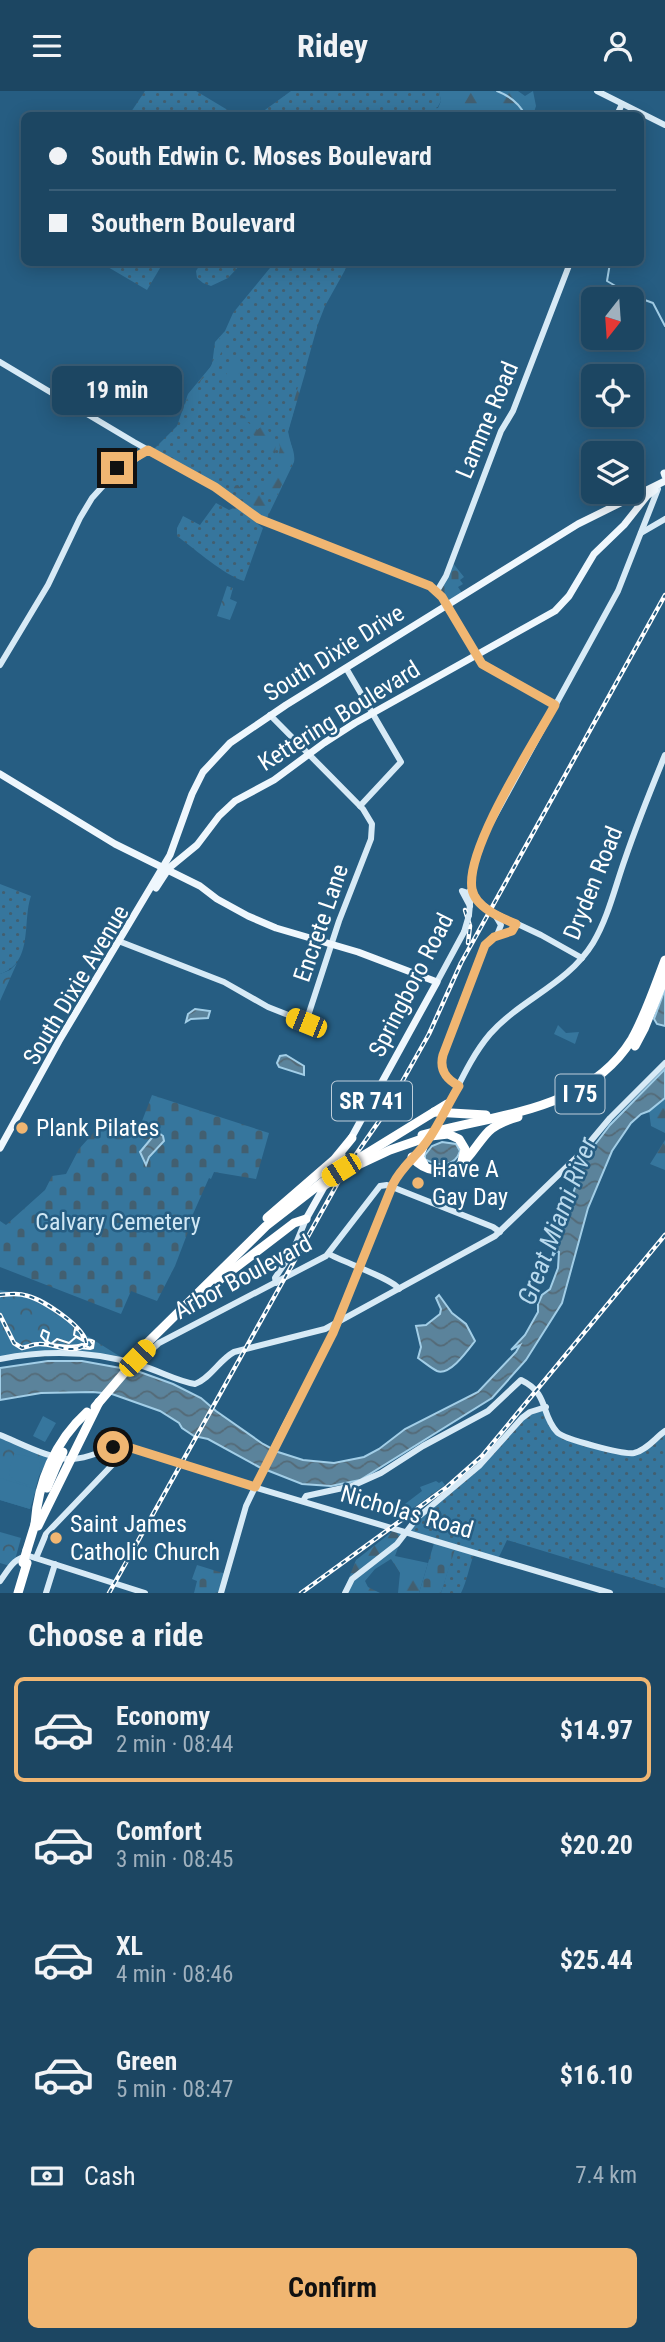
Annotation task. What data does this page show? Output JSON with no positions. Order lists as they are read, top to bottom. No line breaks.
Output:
{"streets":{"highway":["I 75"],"main road":["South Dixie Drive","Kettering Boulevard","South Dixie Avenue","Springboro Road","SR 741"],"street":["Lamme Road","Dryden Road","Encrete Lane","Arbor Boulevard","Nicholas Road"]},"crossings":[["South Dixie Drive","Kettering Boulevard"],["South Dixie Drive","South Dixie Avenue"],["South Dixie Drive","SR 741"],["Kettering Boulevard","South Dixie Avenue"],["Kettering Boulevard","SR 741"],["Dryden Road","I 75"],["Dryden Road","Arbor Boulevard"],["Dryden Road","Nicholas Road"],["Encrete Lane","South Dixie Avenue"],["Springboro Road","SR 741"],["I 75","Arbor Boulevard"]],"water":["Great Miami River"],"parks":["Calvary Cemetery"],"places":["Plank Pilates","Have A Gay Day","Saint James Catholic Church"],"north":"bottom","page":{"header":"Ridey","banner":["South Edwin C. Moses Boulevard","Southern Boulevard"],"bubble":"19 min","heading":"Choose a ride","list":[{"name":"Economy","note":"2 min · 08:44","value":"$14.97"},{"name":"Comfort","note":"3 min · 08:45","value":"$20.20"},{"name":"XL","note":"4 min · 08:46","value":"$25.44"},{"name":"Green","note":"5 min · 08:47","value":"$16.10"}],"pay":["Cash","7.4 km"],"buttons":"Confirm"}}
